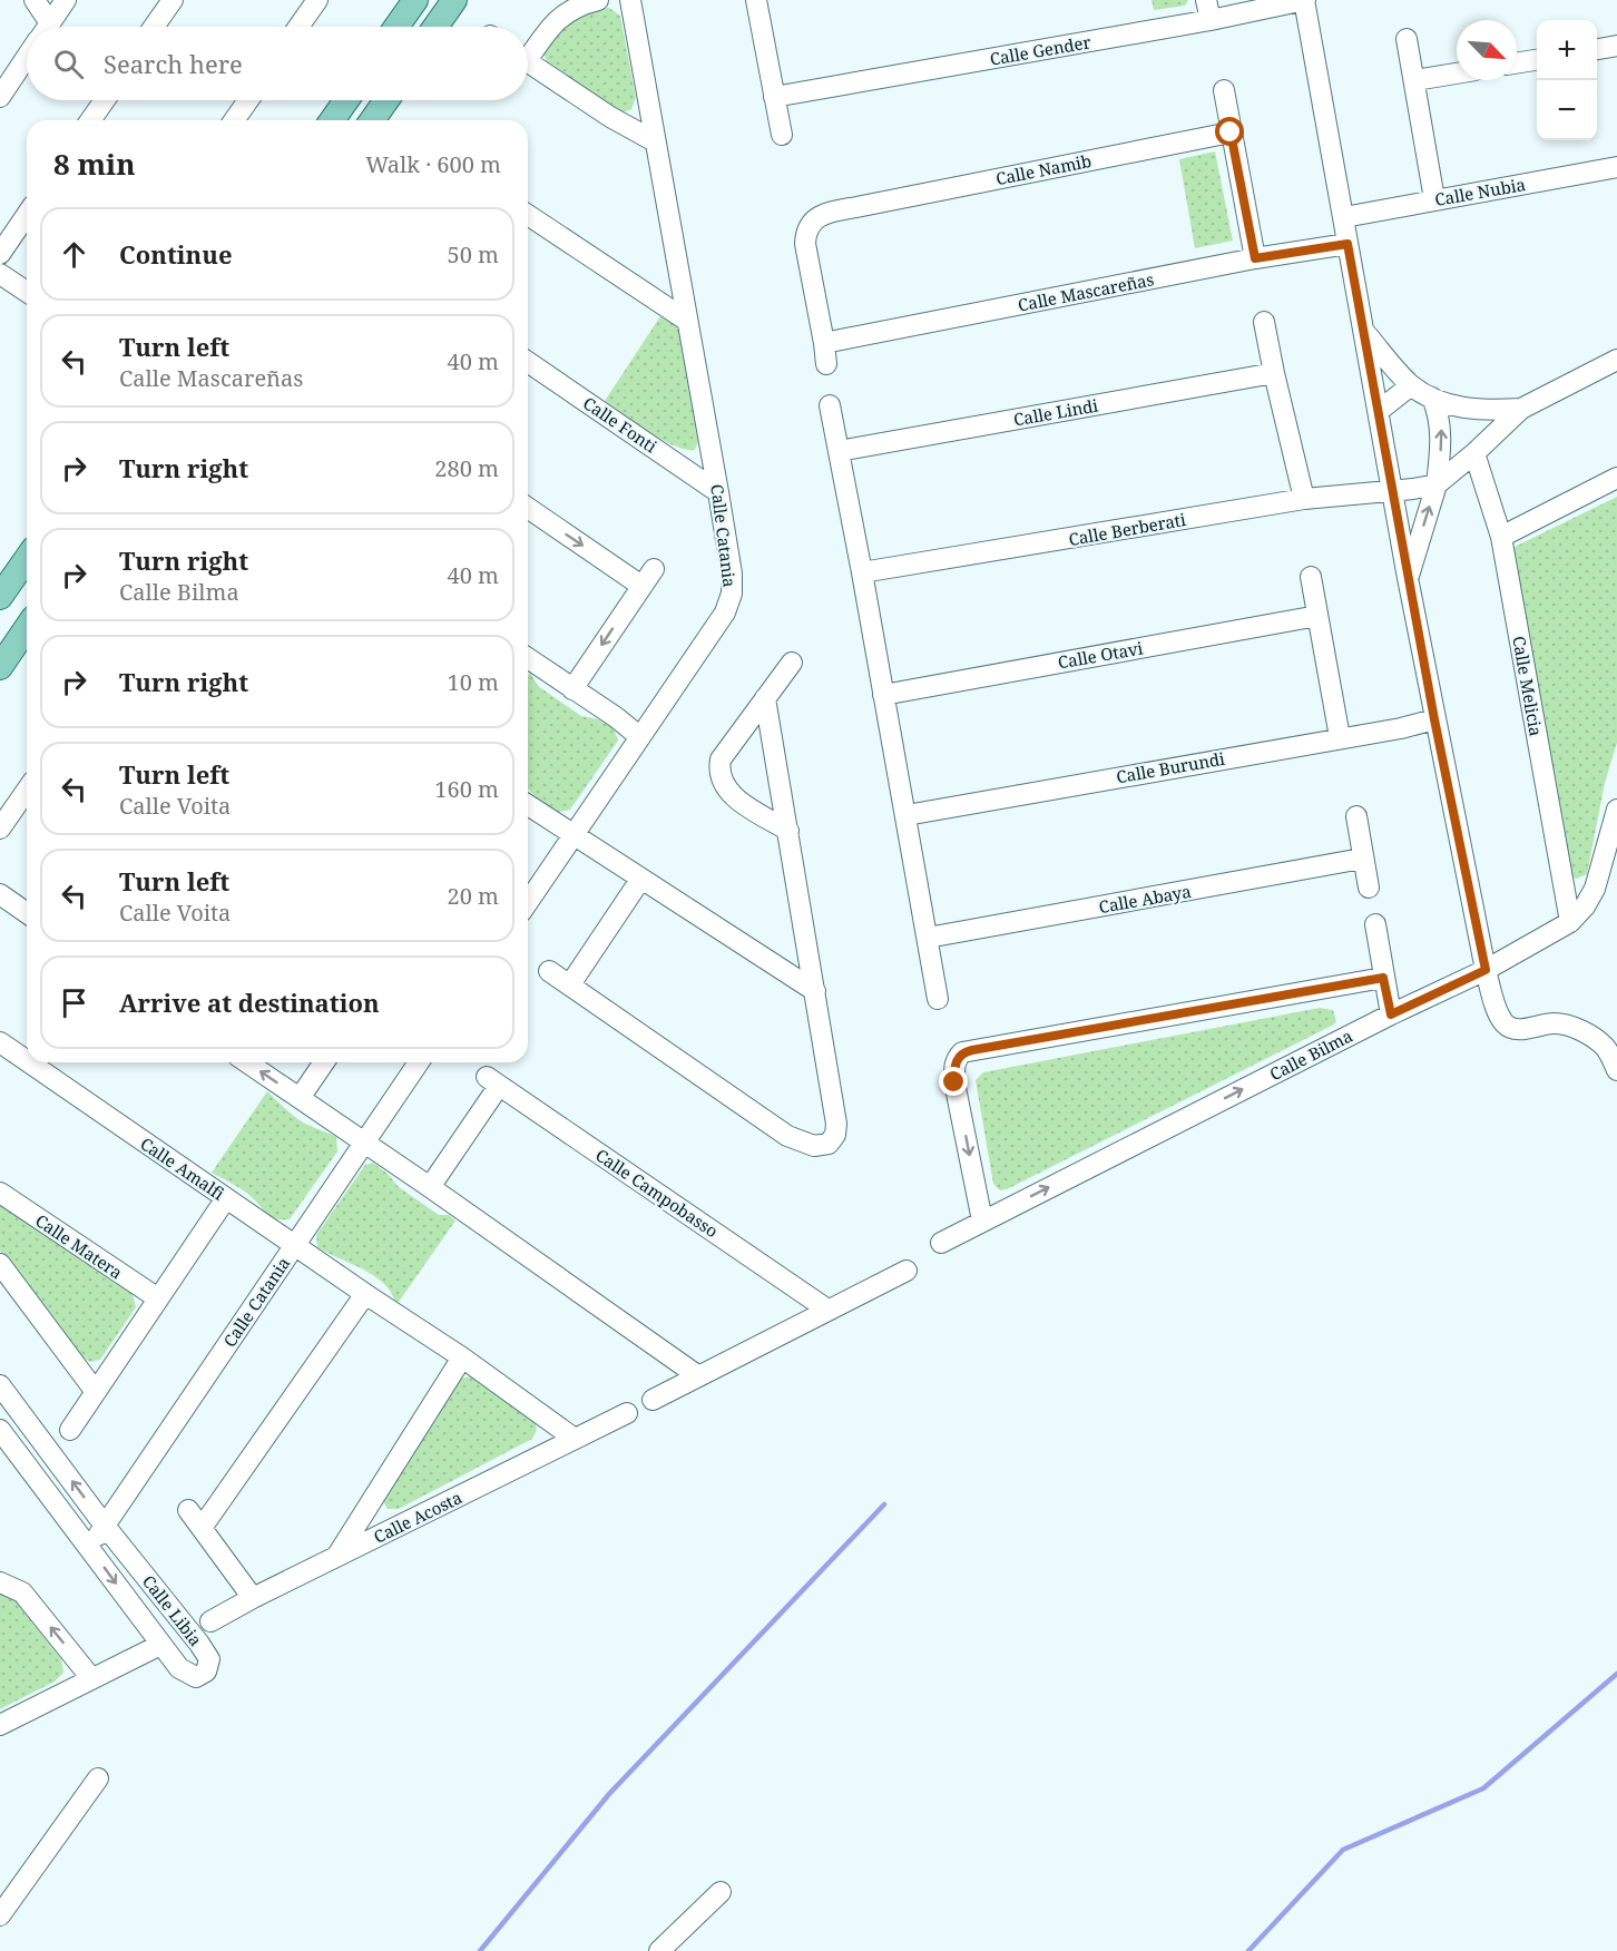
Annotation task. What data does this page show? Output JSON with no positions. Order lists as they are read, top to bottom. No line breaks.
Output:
{"streets":{"street":["Calle Gender","Calle Namib","Calle Nubia","Calle Mascareñas","Calle Lindi","Calle Fonti","Calle Berberati","Calle Catania","Calle Otavi","Calle Melicia","Calle Burundi","Calle Abaya","Calle Bilma","Calle Amalfi","Calle Campobasso","Calle Matera","Calle Acosta","Calle Libia"]},"crossings":[["Calle Namib","Calle Mascareñas"],["Calle Fonti","Calle Catania"],["Calle Catania","Calle Amalfi"],["Calle Catania","Calle Libia"],["Calle Melicia","Calle Bilma"],["Calle Amalfi","Calle Acosta"]],"one_way":["Calle Bilma"],"north":"bottom right","page":{"map_buttons":["+","−"],"search":"Search here","heading":["8 min","Walk · 600 m"],"list":[["Continue","50 m"],["Turn left","Calle Mascareñas","40 m"],["Turn right","280 m"],["Turn right","Calle Bilma","40 m"],["Turn right","10 m"],["Turn left","Calle Voita","160 m"],["Turn left","Calle Voita","20 m"],"Arrive at destination"]}}
